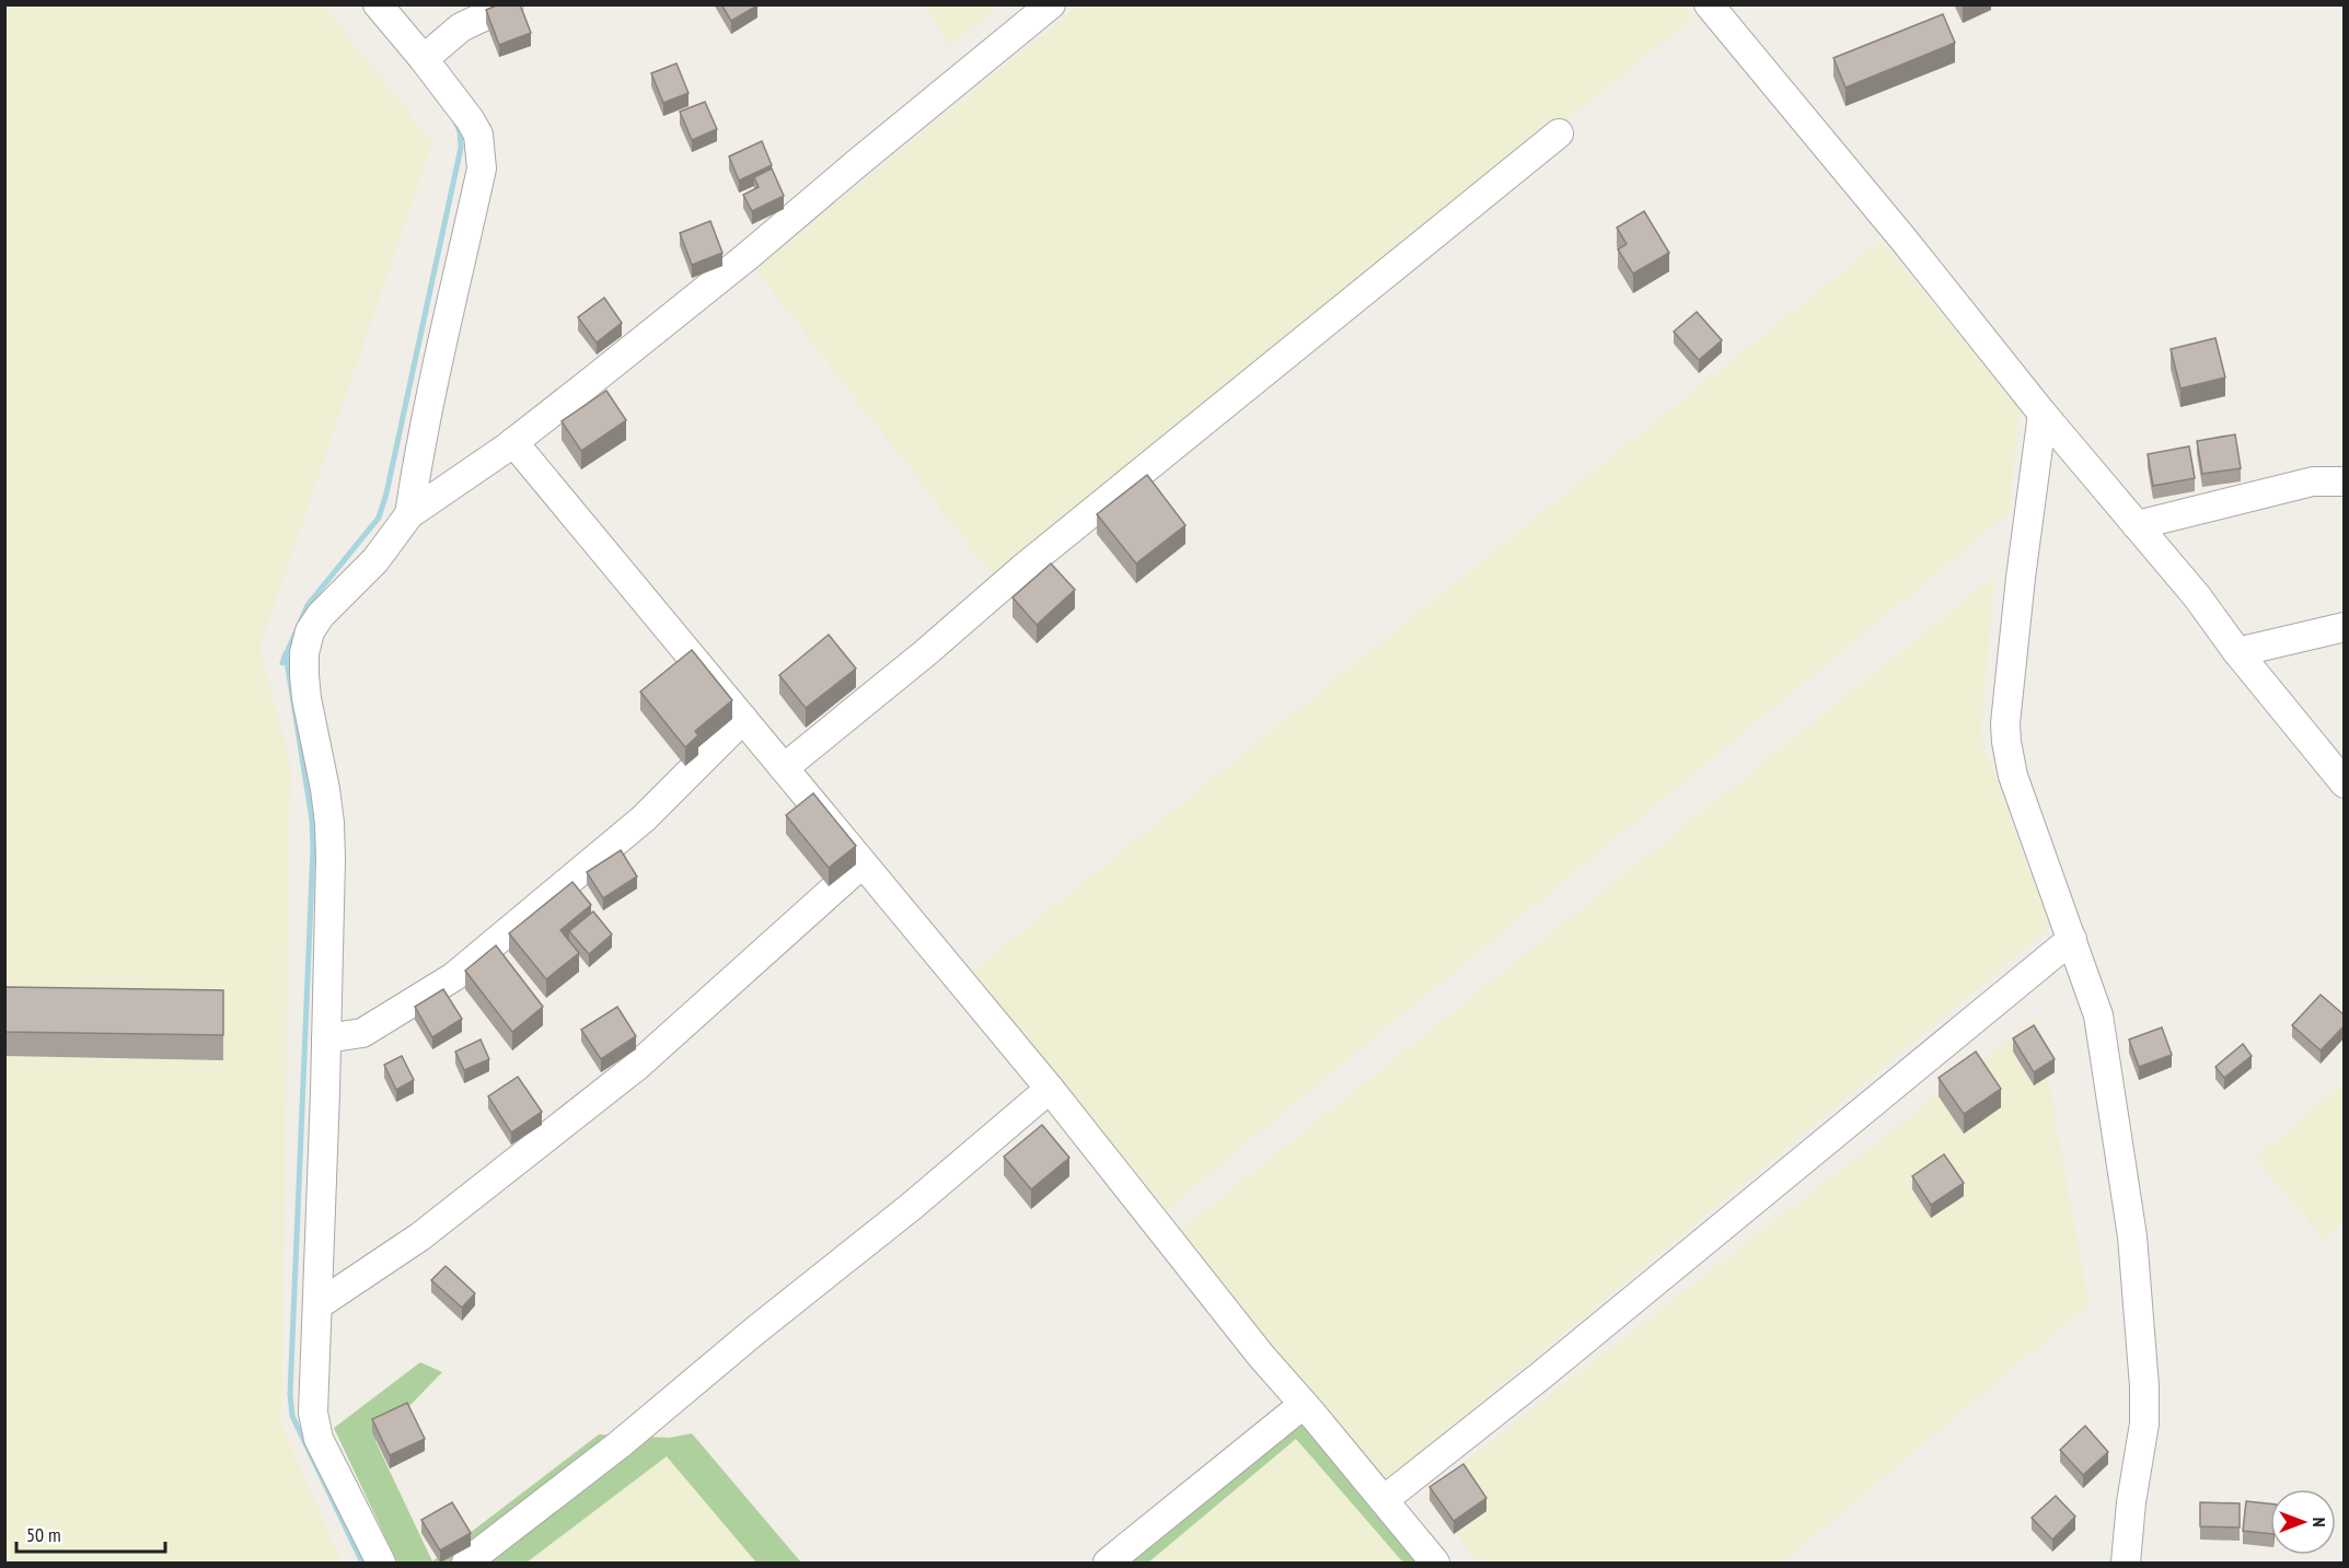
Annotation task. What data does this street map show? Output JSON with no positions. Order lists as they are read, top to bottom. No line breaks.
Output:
{"scale_bar":"50 m","north":"right"}
